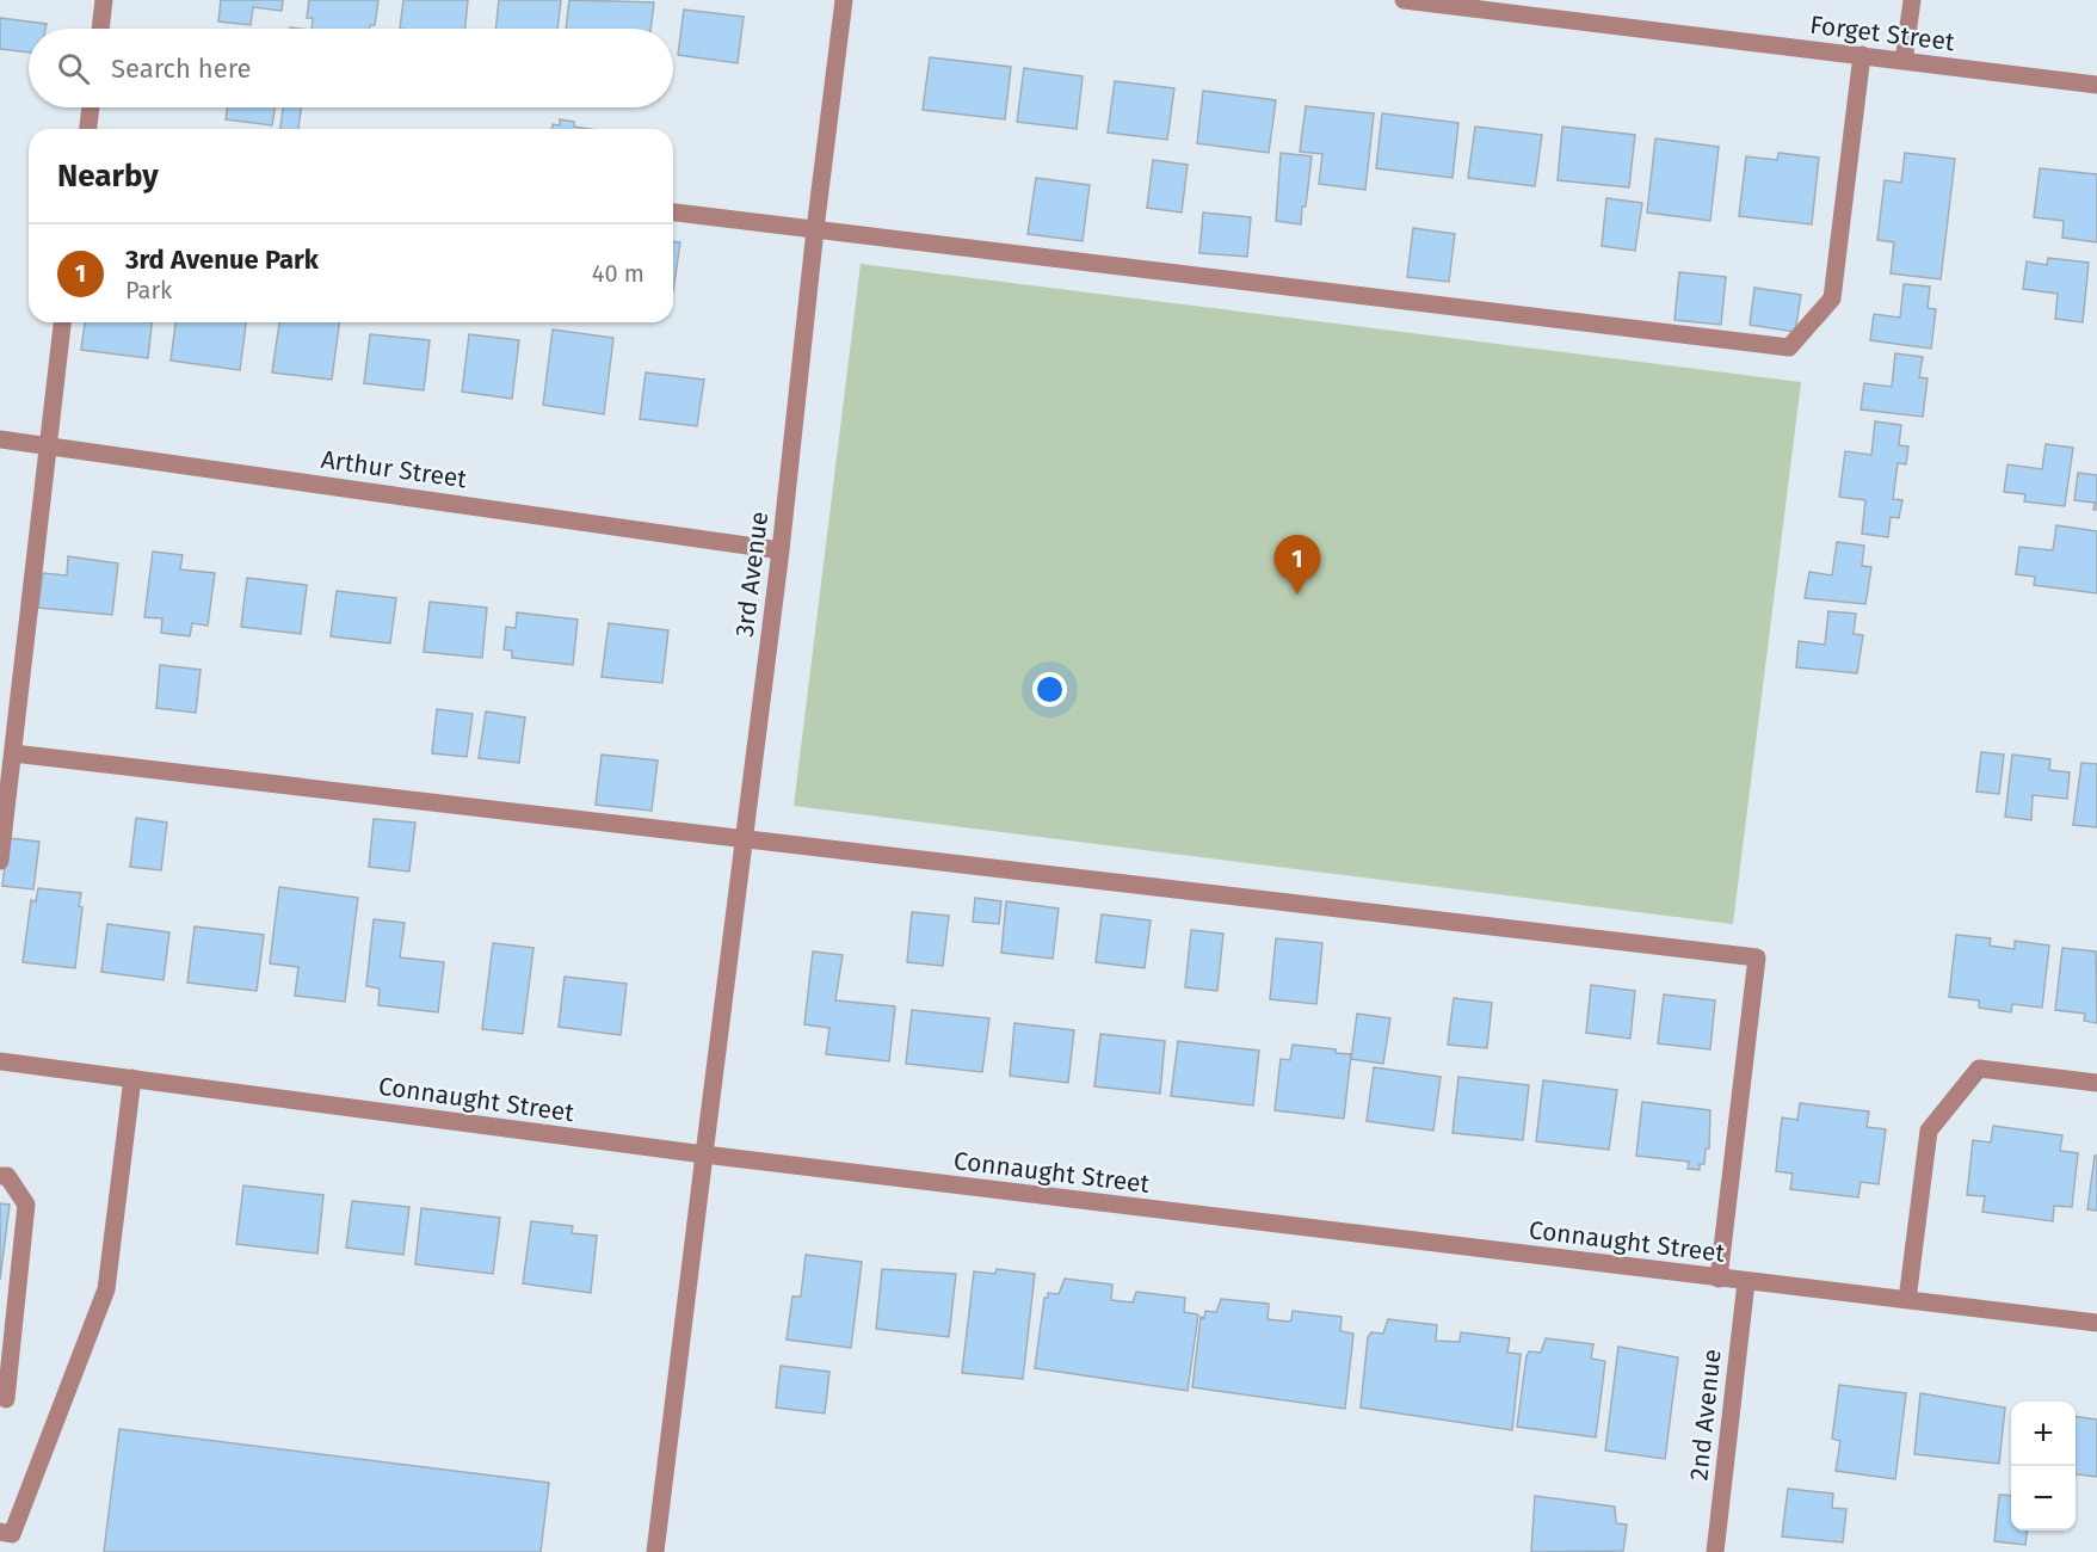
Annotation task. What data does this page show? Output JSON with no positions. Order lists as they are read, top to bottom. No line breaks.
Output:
{"streets":{"street":["Forget Street","Arthur Street","3rd Avenue","Connaught Street","2nd Avenue"]},"crossings":[["Arthur Street","3rd Avenue"],["3rd Avenue","Connaught Street"],["Connaught Street","2nd Avenue"]],"page":{"search":"Search here","heading":"Nearby","list":[{"mark":"1","name":"3rd Avenue Park","note":"Park","value":"40 m"}],"pins":"1","map_buttons":["+","−"]}}
